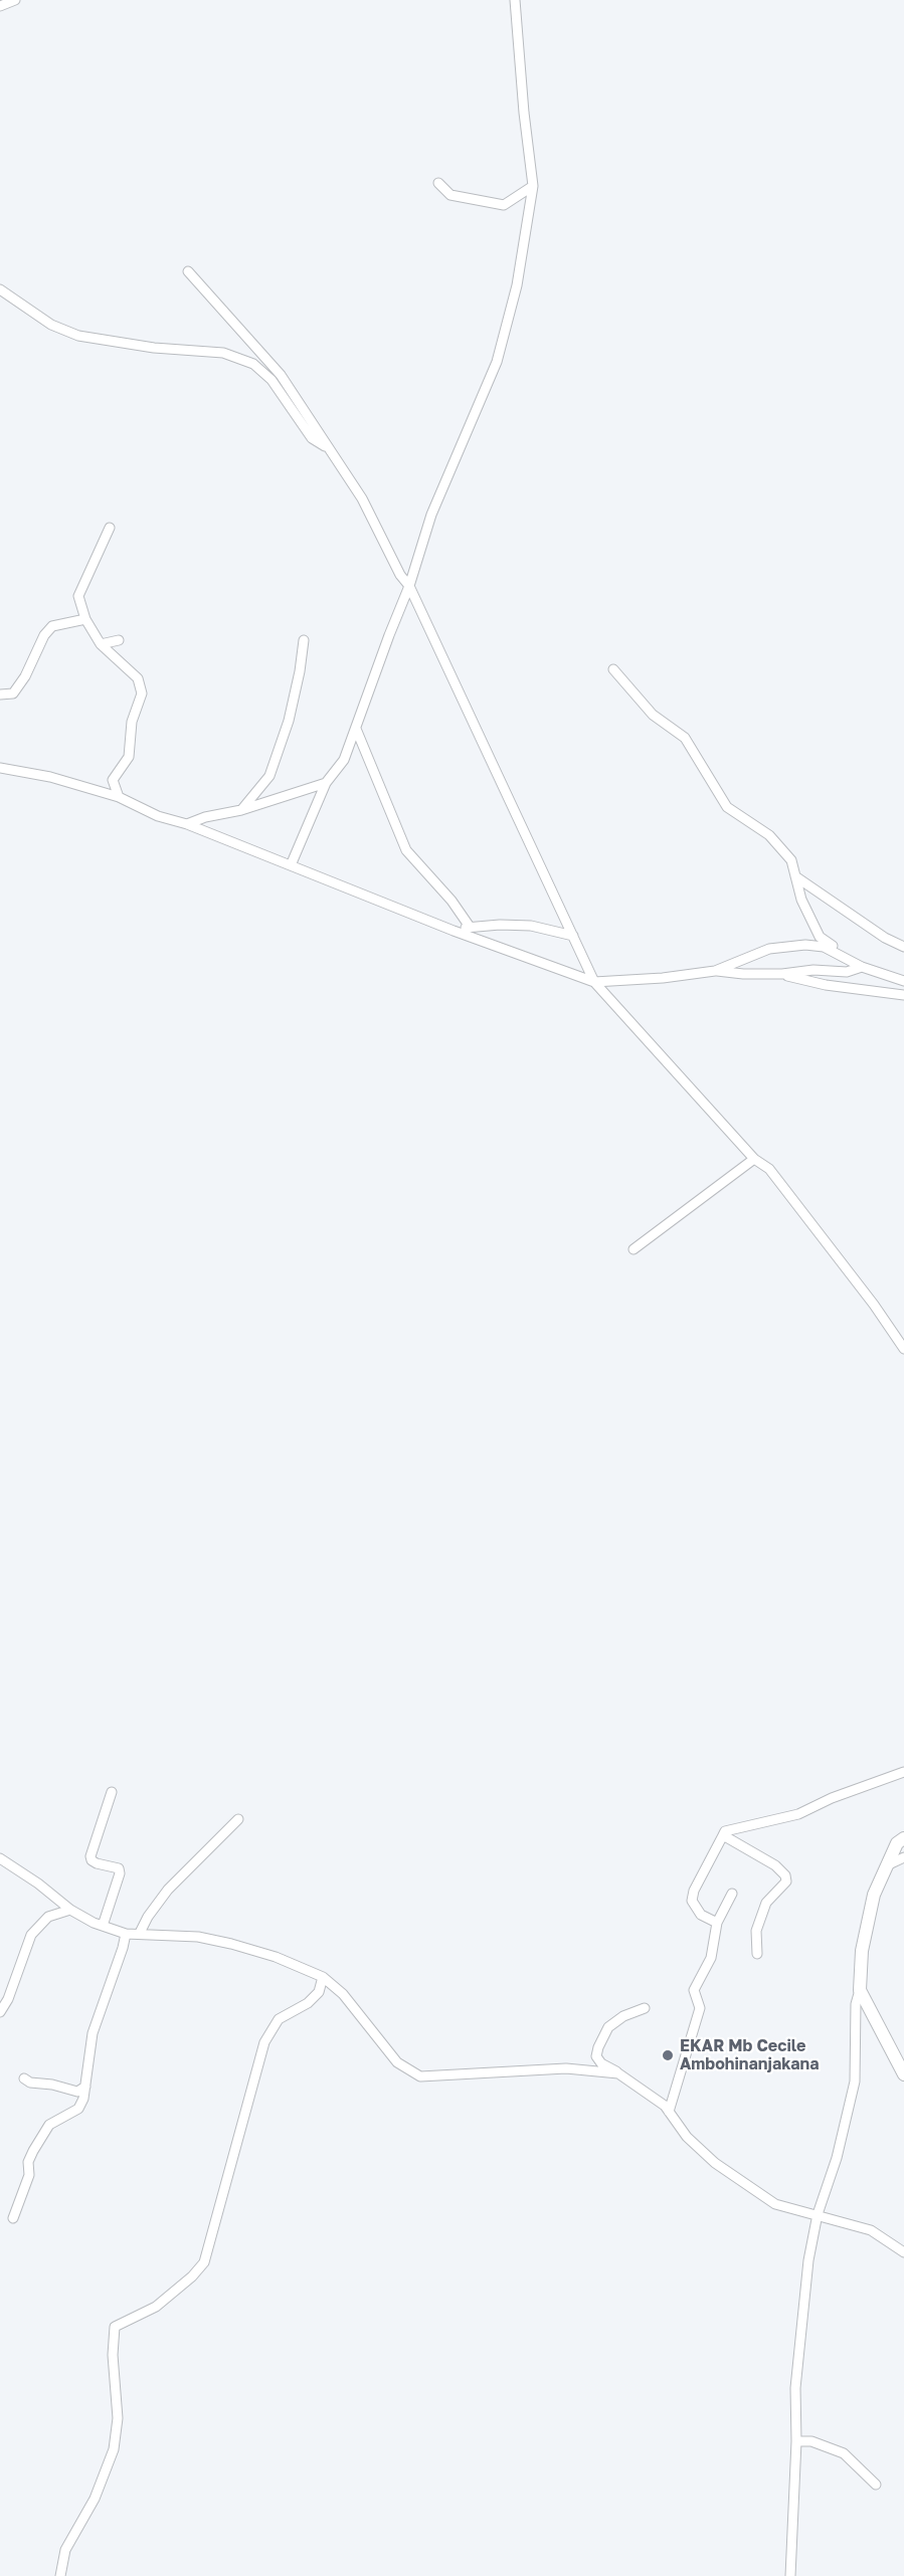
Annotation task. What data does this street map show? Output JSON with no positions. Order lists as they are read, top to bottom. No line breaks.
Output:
{"places":["EKAR Mb Cecile Ambohinanjakana"]}
